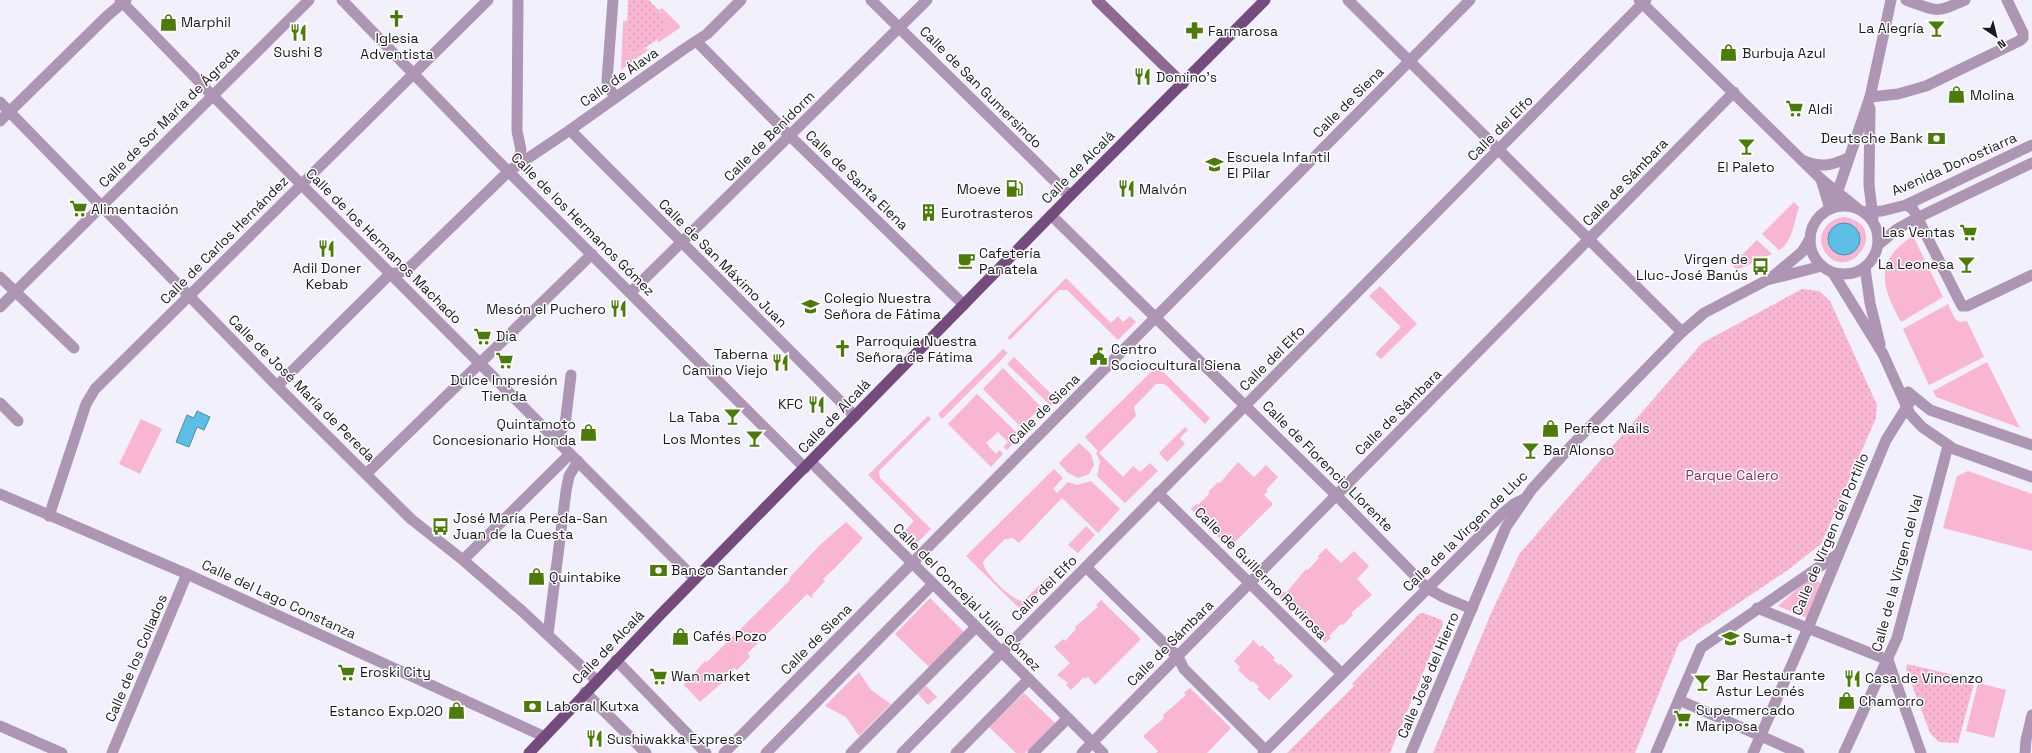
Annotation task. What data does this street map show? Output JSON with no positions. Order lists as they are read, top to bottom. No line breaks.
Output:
{"streets":{"main road":["Calle de Alcalá"],"street":["Calle de Álava","Calle de San Gumersindo","Calle de Siena","Calle de Sor María de Ágreda","Calle del Elfo","Calle de Benidorm","Avenida Donostiarra","Calle de Santa Elena","Calle de Sámbara","Calle de los Hermanos Gómez","Calle de Carlos Hernández","Calle de los Hermanos Machado","Calle de San Máximo Juan","Calle de José María de Pereda","Calle de Florencio Llorente","Calle de la Virgen de Lluc","Calle de Virgen del Portillo","Calle de Guillermo Rovirosa","Calle de la Virgen del Val","Calle del Concejal Julio Gómez","Calle del Lago Constanza","Calle de los Collados","Calle José del Hierro"]},"crossings":[["Calle de Álava","Calle de Santa Elena"],["Calle de Álava","Calle de los Hermanos Gómez"],["Calle de Álava","Calle de San Máximo Juan"],["Calle de San Gumersindo","Calle de Benidorm"],["Calle de San Gumersindo","Calle de Alcalá"],["Calle de Siena","Calle de Florencio Llorente"],["Calle de Siena","Calle del Concejal Julio Gómez"],["Calle de Sor María de Ágreda","Calle de los Hermanos Machado"],["Calle de Sor María de Ágreda","Calle de José María de Pereda"],["Calle del Elfo","Calle de Florencio Llorente"],["Calle del Elfo","Calle de Guillermo Rovirosa"],["Calle del Elfo","Calle del Concejal Julio Gómez"],["Calle de Benidorm","Calle de Santa Elena"],["Calle de Benidorm","Calle de los Hermanos Gómez"],["Calle de Benidorm","Calle de San Máximo Juan"],["Avenida Donostiarra","Calle de la Virgen de Lluc"],["Calle de Alcalá","Calle de Santa Elena"],["Calle de Alcalá","Calle de los Hermanos Gómez"],["Calle de Alcalá","Calle de los Hermanos Machado"],["Calle de Alcalá","Calle de San Máximo Juan"],["Calle de Alcalá","Calle de José María de Pereda"],["Calle de Alcalá","Calle de Florencio Llorente"],["Calle de Alcalá","Calle del Concejal Julio Gómez"],["Calle de Alcalá","Calle del Lago Constanza"],["Calle de Sámbara","Calle de Florencio Llorente"],["Calle de Sámbara","Calle de Guillermo Rovirosa"],["Calle de Sámbara","Calle del Concejal Julio Gómez"],["Calle de los Hermanos Gómez","Calle de Carlos Hernández"],["Calle de los Hermanos Gómez","Calle del Concejal Julio Gómez"],["Calle de Carlos Hernández","Calle de los Hermanos Machado"],["Calle de Carlos Hernández","Calle de José María de Pereda"],["Calle de Carlos Hernández","Calle del Lago Constanza"],["Calle de Florencio Llorente","Calle de la Virgen de Lluc"],["Calle de Florencio Llorente","Calle José del Hierro"],["Calle de la Virgen de Lluc","Calle de Guillermo Rovirosa"],["Calle de la Virgen de Lluc","Calle José del Hierro"],["Calle del Lago Constanza","Calle de los Collados"]],"parks":["Parque Calero"],"places":{"church":["Iglesia Adventista","Parroquia Nuestra Señora de Fátima"],"shop":["Marphil","Burbuja Azul","Molina","Perfect Nails","Quintamoto Concesionario Honda","Quintabike","Cafés Pozo","Chamorro","Estanco Exp.020"],"bar":["La Alegría","El Paleto","La Leonesa","La Taba","Los Montes","Bar Alonso","Bar Restaurante Astur Leonés"],"pharmacy":["Farmarosa"],"restaurant":["Sushi 8","Domino's","Malvón","Adil Doner Kebab","Mesón el Puchero","Taberna Camino Viejo","KFC","Casa de Vincenzo","Sushiwakka Express"],"supermarket":["Aldi","Alimentación","Las Ventas","Dia","Dulce Impresión Tienda","Eroski City","Wan market","Supermercado Mariposa"],"bank":["Deutsche Bank","Banco Santander","Laboral Kutxa"],"school or university":["Escuela Infantil El Pilar","Colegio Nuestra Señora de Fátima","Suma-t"],"fuel station":["Moeve"],"building":["Eurotrasteros"],"cafe":["Cafetería Panatela"],"bus stop":["Virgen de Lluc-José Banús","José María Pereda-San Juan de la Cuesta"],"public building":["Centro Sociocultural Siena"]},"north":"bottom right"}
